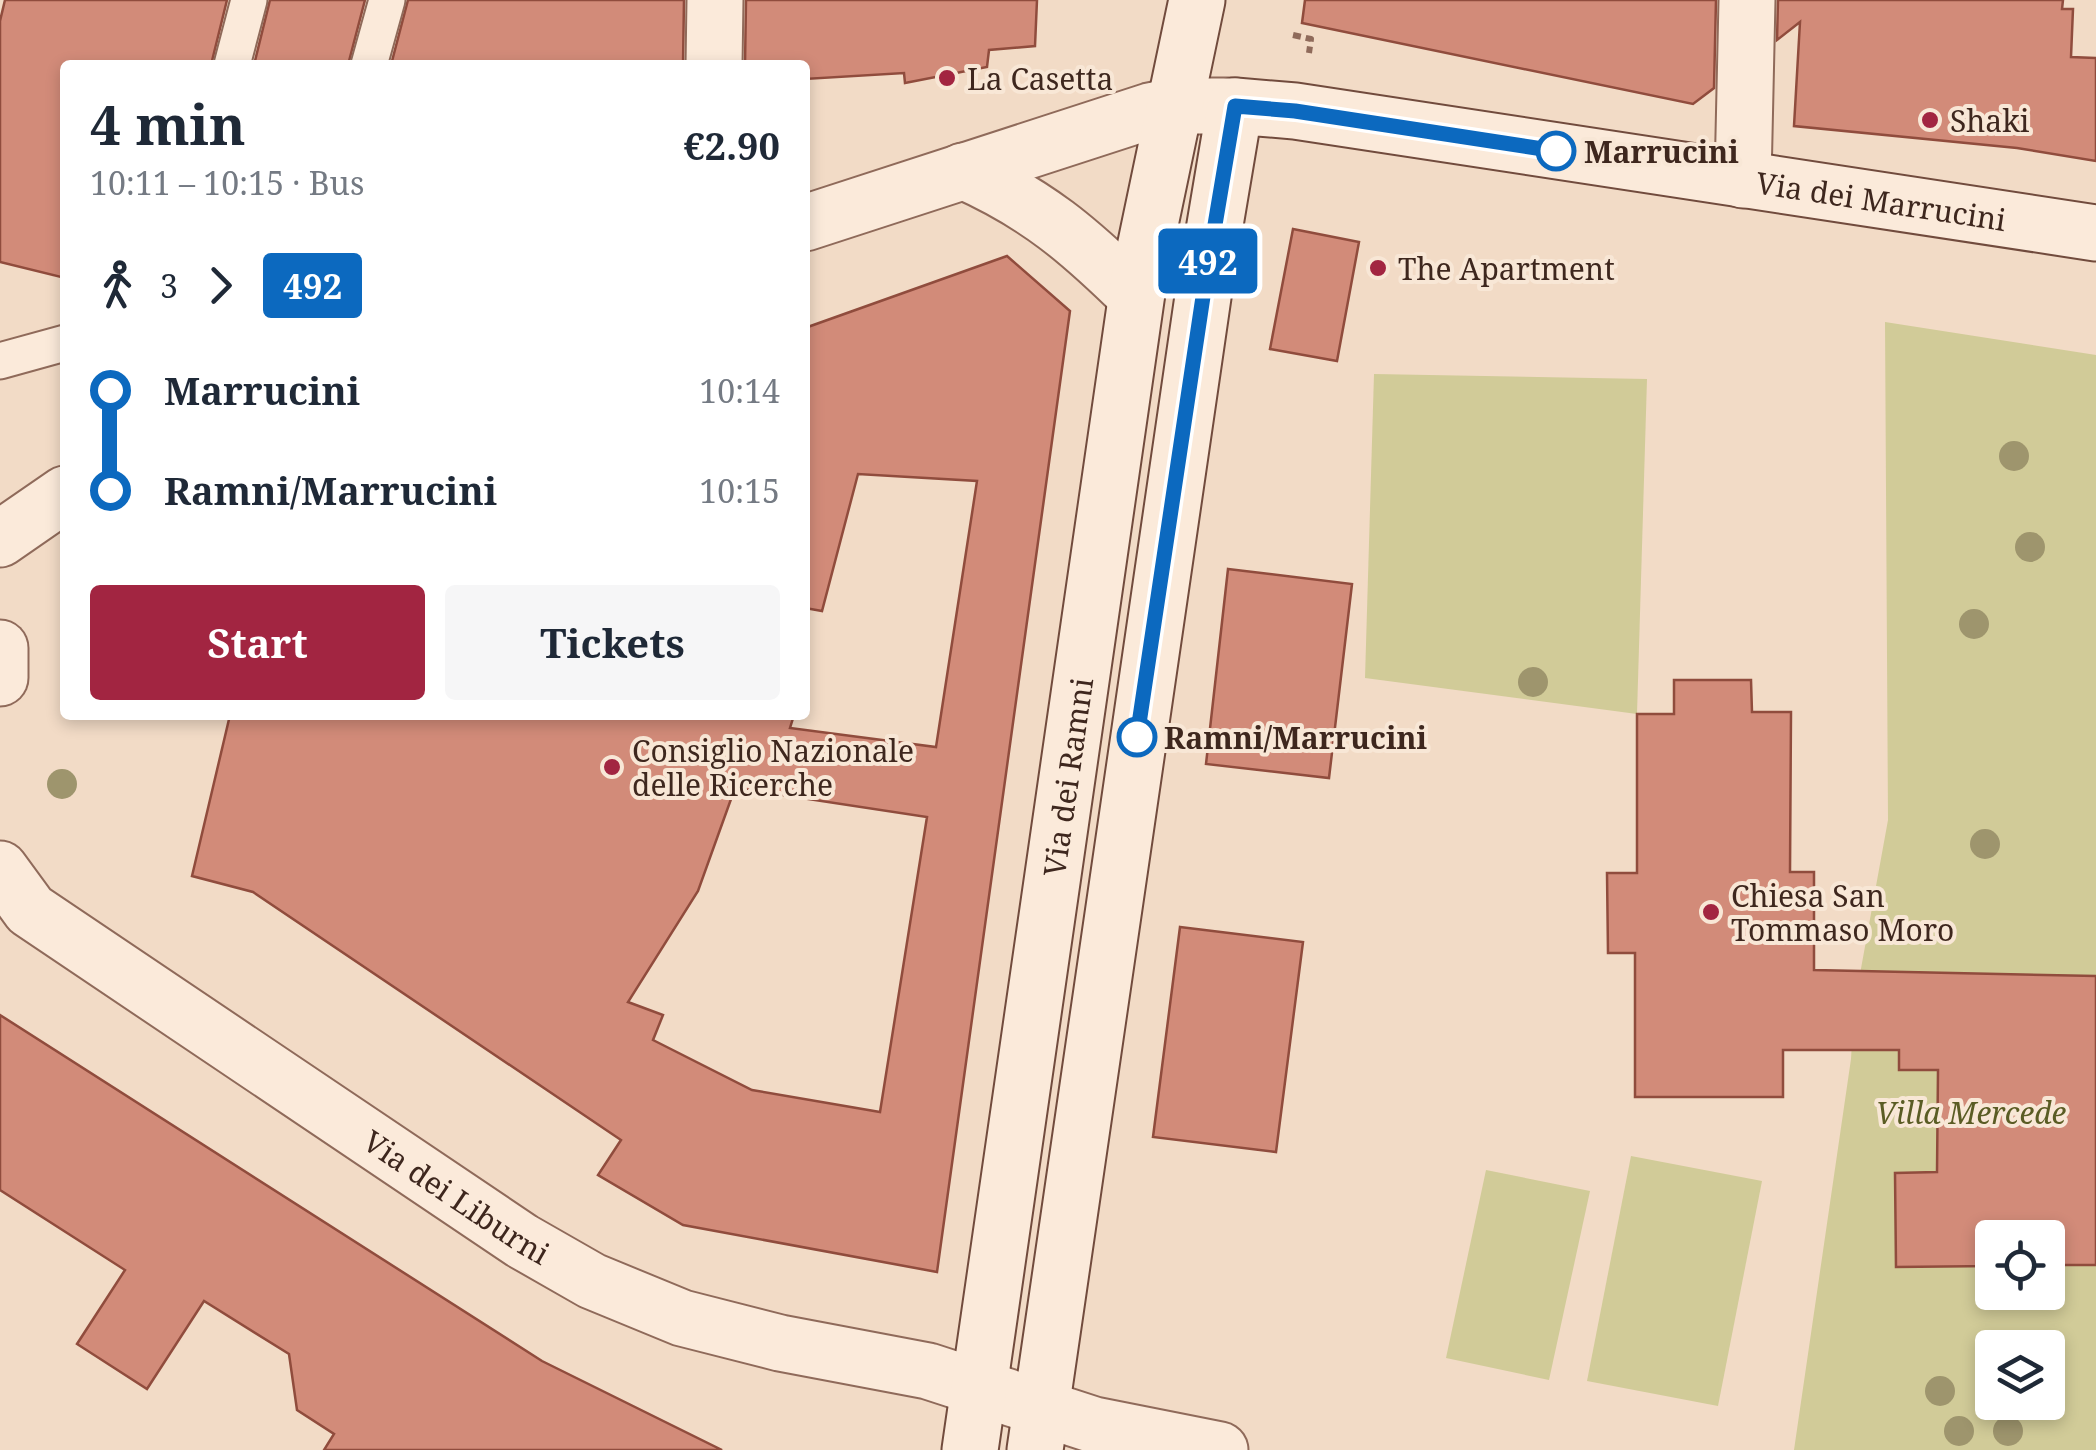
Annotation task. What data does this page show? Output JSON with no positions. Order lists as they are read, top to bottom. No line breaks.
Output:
{"streets":{"street":["Via dei Marrucini","Via dei Ramni","Via dei Liburni"]},"crossings":[["Via dei Marrucini","Via dei Ramni"],["Via dei Ramni","Via dei Liburni"]],"parks":["Villa Mercede"],"places":["La Casetta","Shaki","Marrucini","The Apartment","Ramni/Marrucini","Consiglio Nazionale delle Ricerche","Chiesa San Tommaso Moro"],"lines":["bus line 492"],"page":{"on_map":"492","heading":["4 min","10:11 – 10:15 · Bus","€2.90"],"legs":["3","492"],"list":[{"name":"Marrucini","value":"10:14"},{"name":"Ramni/Marrucini","value":"10:15"}],"buttons":["Start","Tickets"]}}
